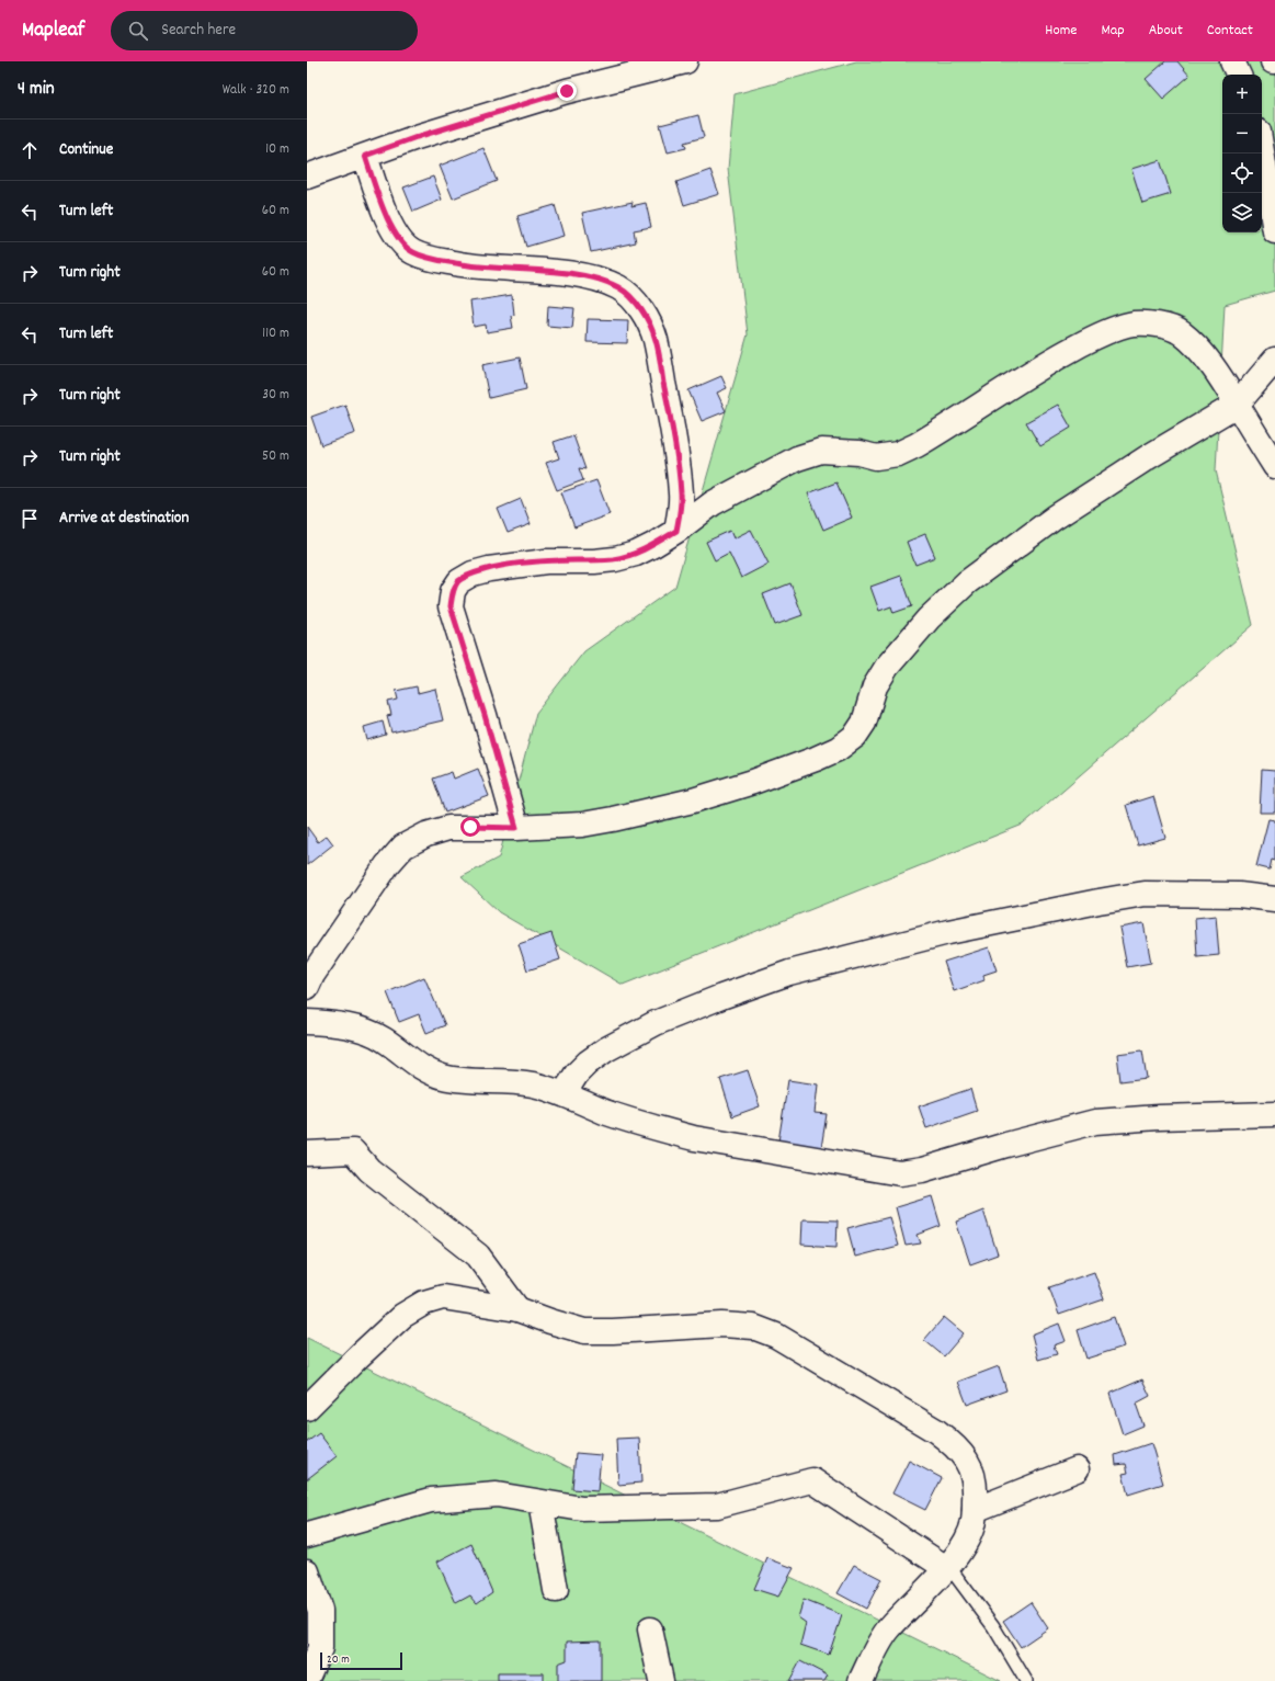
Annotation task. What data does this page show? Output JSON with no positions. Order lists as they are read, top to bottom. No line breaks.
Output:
{"scale_bar":"20 m","page":{"header":"Mapleaf","search":"Search here","nav":["Home","Map","About","Contact"],"heading":["4 min","Walk · 320 m"],"map_buttons":["+","−"],"list":[["Continue","10 m"],["Turn left","60 m"],["Turn right","60 m"],["Turn left","110 m"],["Turn right","30 m"],["Turn right","50 m"],"Arrive at destination"],"scale":"20 m"}}
